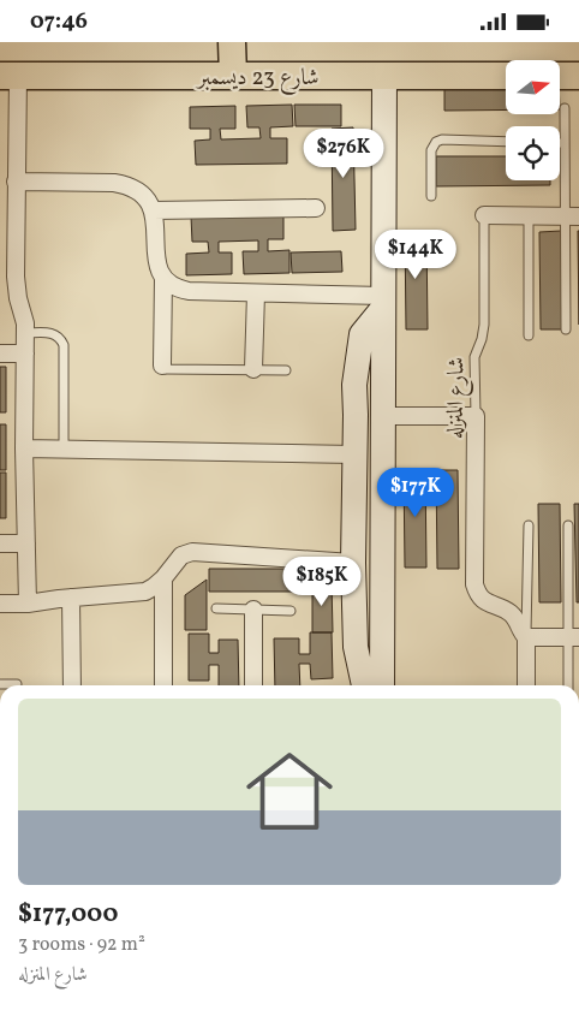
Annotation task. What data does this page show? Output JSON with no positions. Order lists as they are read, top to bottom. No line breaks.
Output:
{"streets":{"main road":["شارع 23 ديسمبر"],"street":["شارع المنزله"]},"north":"right","page":{"status":"07:46","price":["$276K","$144K","$177K","$185K"],"list":[{"name":"$177,000","note":"3 rooms · 92 m² · شارع المنزله"}]}}
